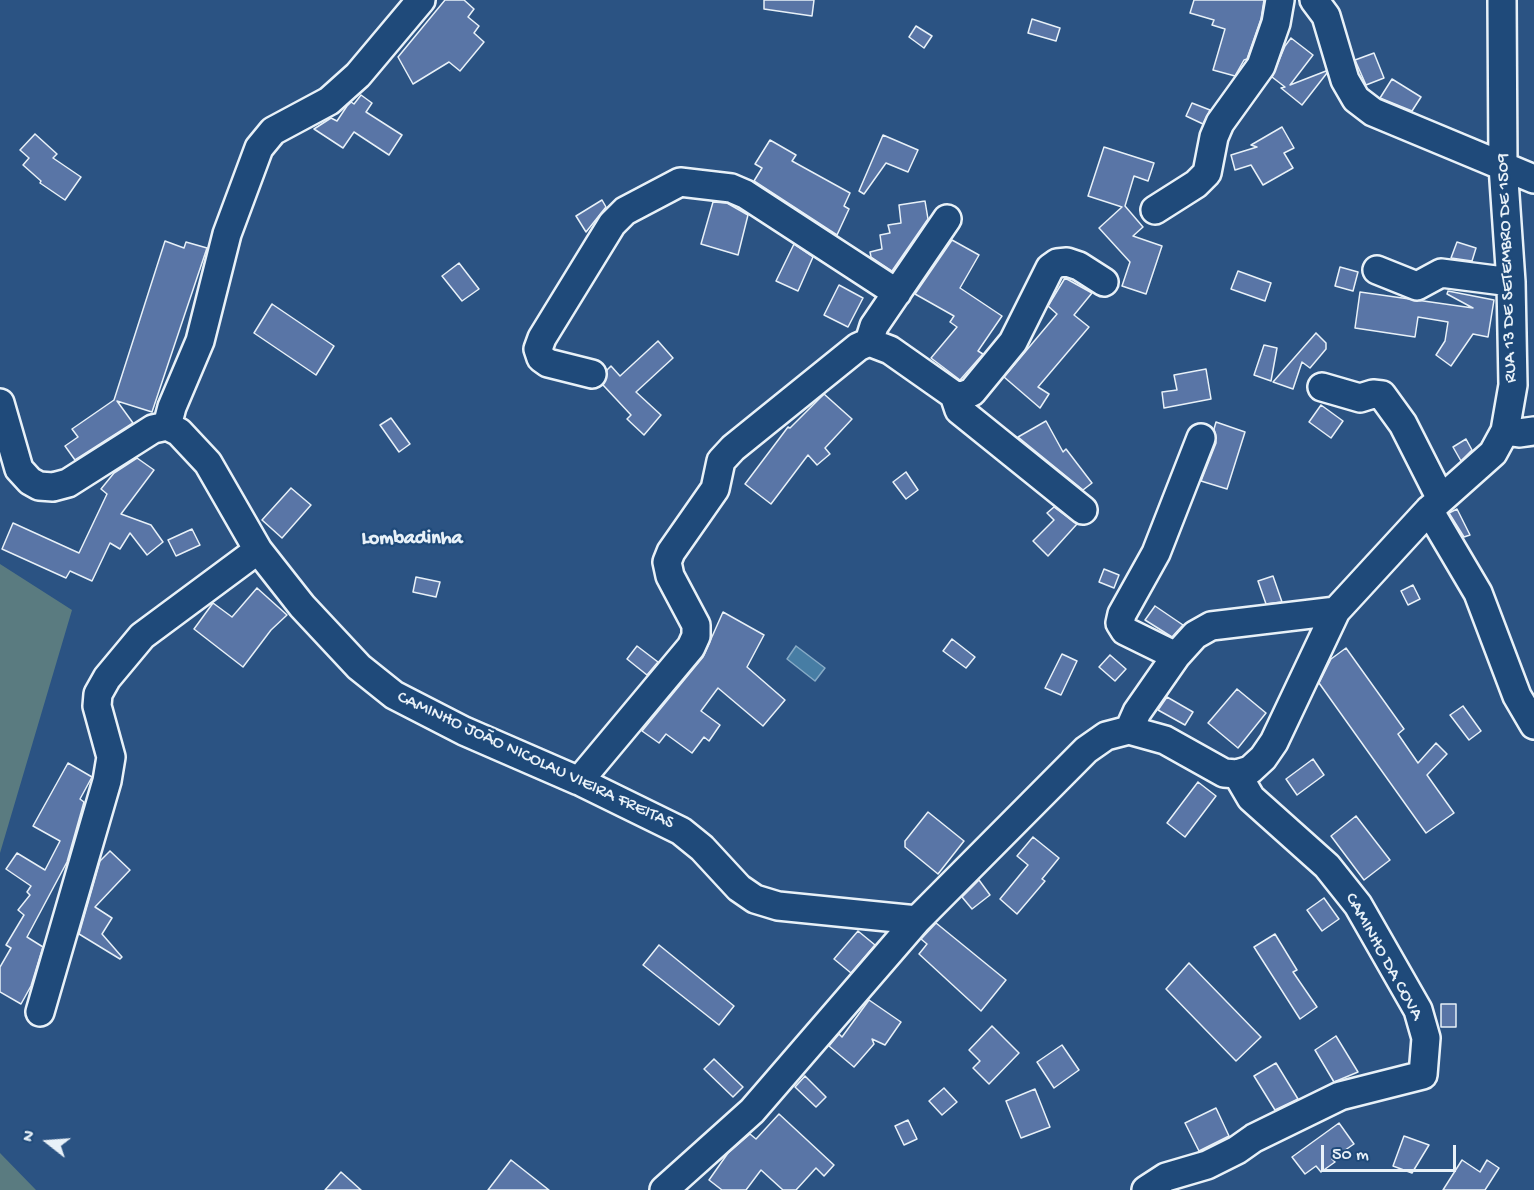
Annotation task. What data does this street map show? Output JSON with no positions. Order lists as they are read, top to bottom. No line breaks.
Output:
{"streets":{"street":["RUA 13 DE SETEMBRO DE 1509","CAMINHO JOÃO NICOLAU VIEIRA FREITAS","CAMINHO DA COVA"]},"districts":["Lombadinha"],"scale_bar":"50 m","north":"left"}
